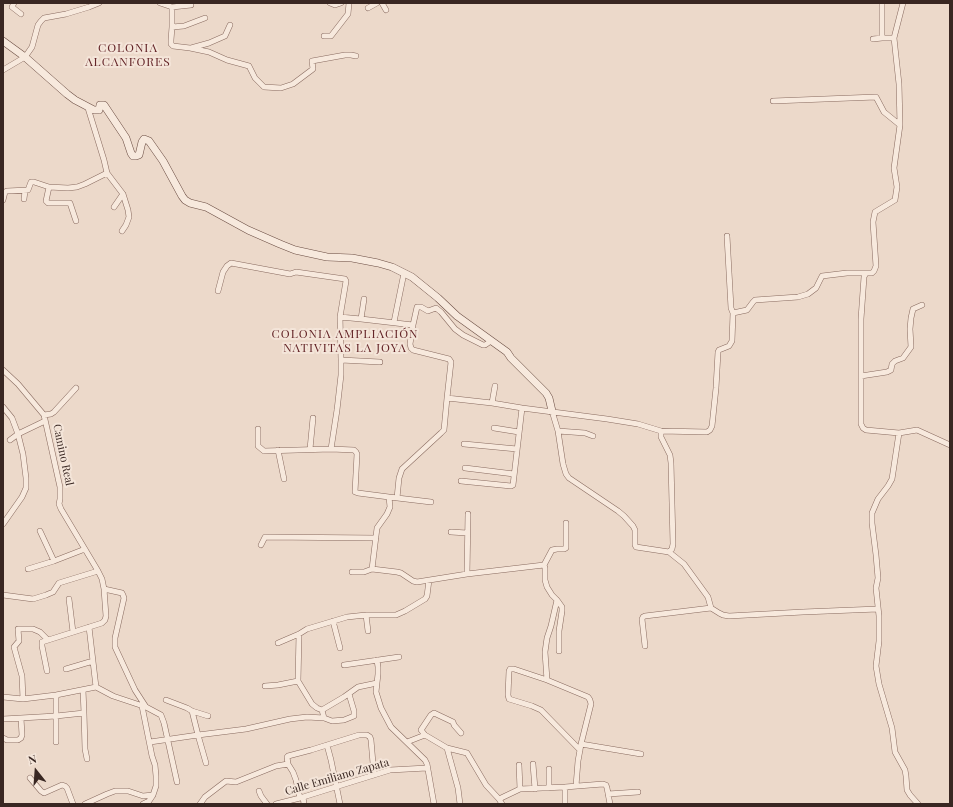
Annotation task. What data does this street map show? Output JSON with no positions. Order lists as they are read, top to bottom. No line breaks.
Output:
{"streets":{"street":["Camino Real","Calle Emiliano Zapata"]},"districts":["COLONIA ALCANFORES","COLONIA AMPLIACIÓN NATIVITAS LA JOYA"],"north":"top"}
